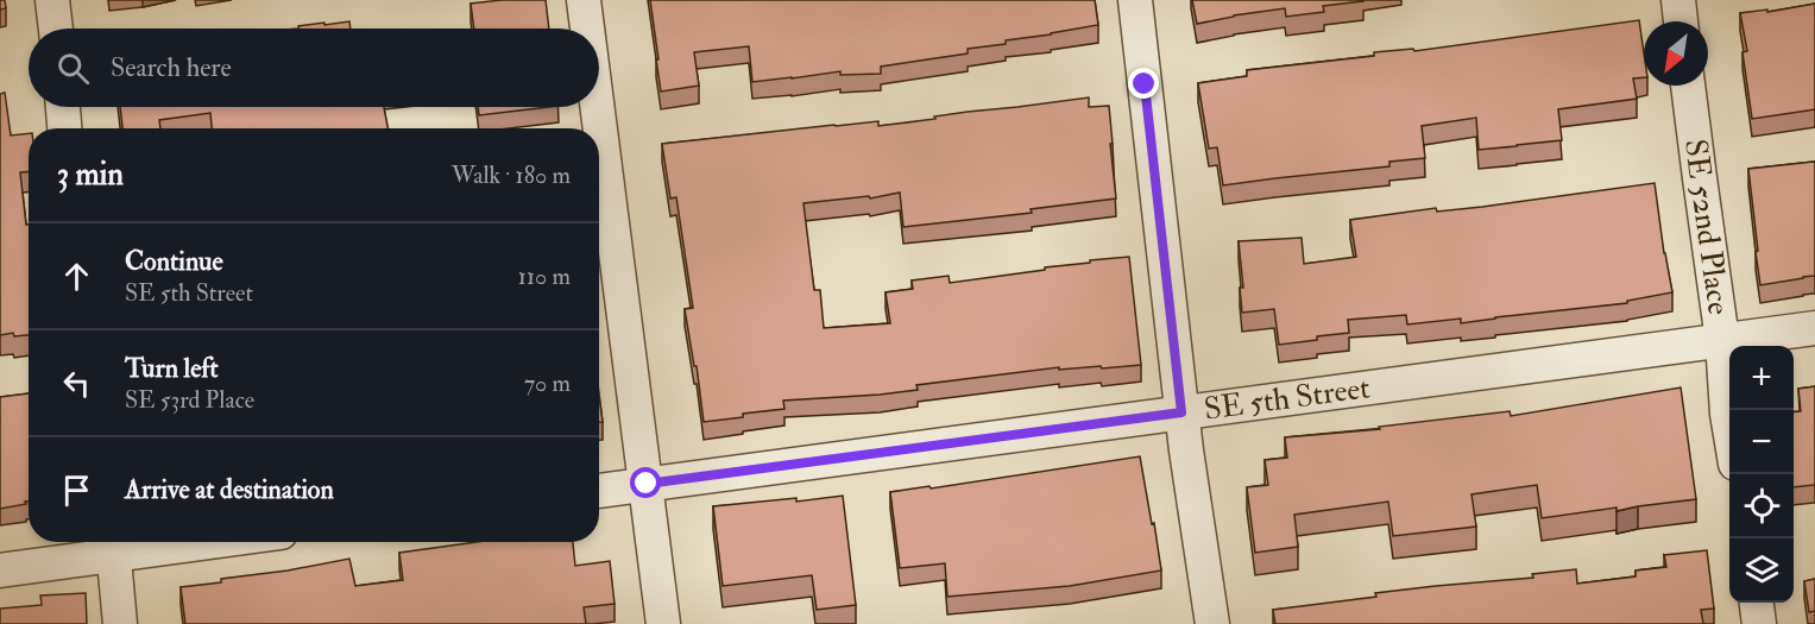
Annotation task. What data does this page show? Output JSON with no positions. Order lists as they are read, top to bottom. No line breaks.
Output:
{"streets":{"street":["SE 52nd Place","SE 5th Street"]},"crossings":[["SE 52nd Place","SE 5th Street"]],"north":"bottom left","page":{"search":"Search here","heading":["3 min","Walk · 180 m"],"list":[["Continue","SE 5th Street","110 m"],["Turn left","SE 53rd Place","70 m"],"Arrive at destination"],"map_buttons":["+","−"]}}
